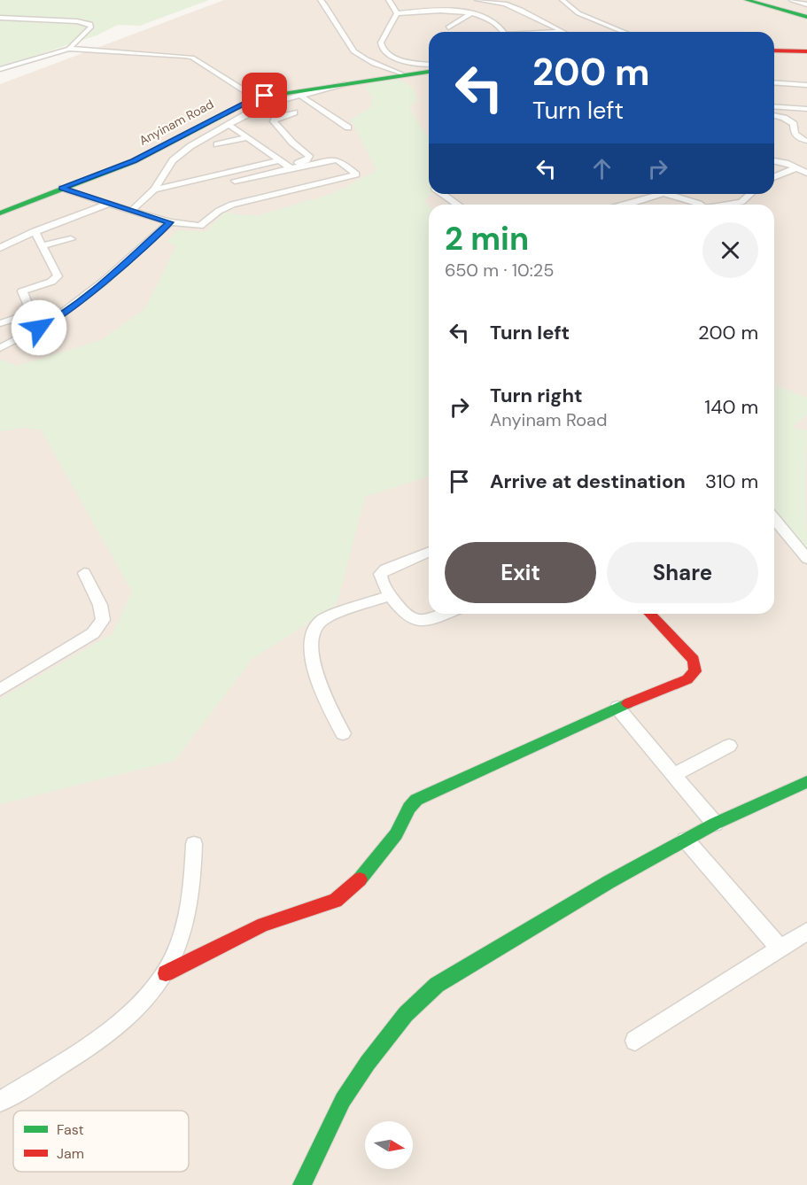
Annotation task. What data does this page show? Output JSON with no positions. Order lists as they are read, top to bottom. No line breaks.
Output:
{"streets":{"street":["Anyinam Road"]},"legend":["Fast","Jam"],"north":"right","page":{"turn":["200 m","Turn left"],"heading":["2 min","650 m · 10:25"],"list":[{"name":"Turn left","value":"200 m"},{"name":"Turn right","note":"Anyinam Road","value":"140 m"},{"name":"Arrive at destination","value":"310 m"}],"buttons":["Exit","Share"]}}
